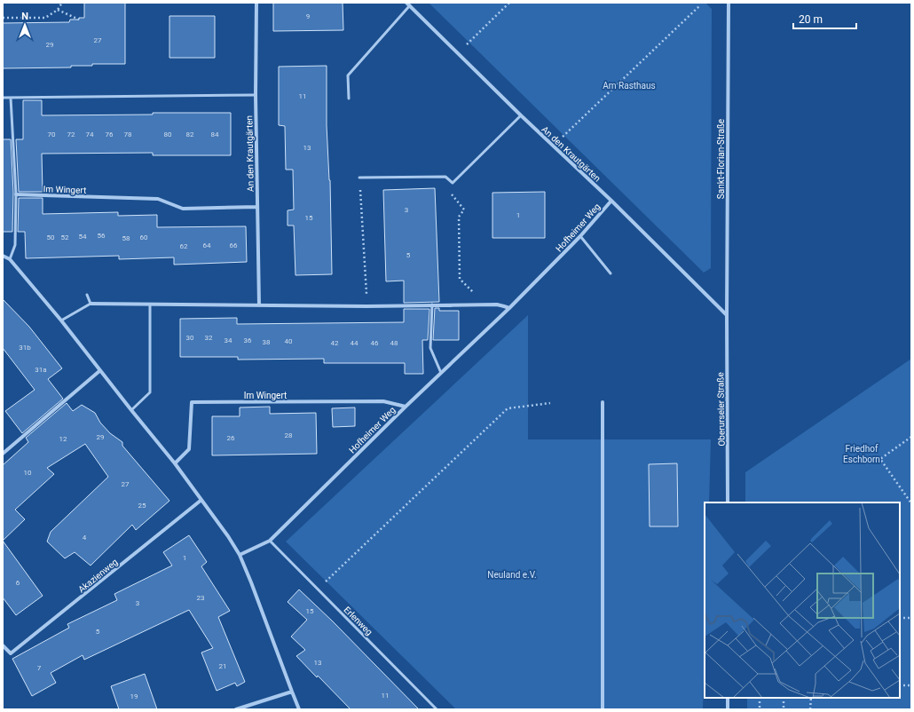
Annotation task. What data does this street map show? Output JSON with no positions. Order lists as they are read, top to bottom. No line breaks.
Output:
{"streets":{"street":["An den Krautgärten","Sankt-Florian-Straße","Im Wingert","Hofheimer Weg","Oberurseler Straße","Akazienweg"],"lane":["Erlenweg"]},"crossings":[["An den Krautgärten","Sankt-Florian-Straße"],["An den Krautgärten","Im Wingert"],["An den Krautgärten","Hofheimer Weg"],["An den Krautgärten","Oberurseler Straße"],["Sankt-Florian-Straße","Oberurseler Straße"],["Im Wingert","Hofheimer Weg"],["Hofheimer Weg","Erlenweg"]],"parks":["Am Rasthaus","Friedhof Eschborn","Neuland e.V."],"house_numbers":["9","27","29","11","70","72","74","76","78","80","82","84","13","3","1","15","56","54","50","52","60","58","64","66","62","5","30","32","34","36","40","38","42","44","46","48","31b","31a","28","29","26","12","10","27","25","4","1","6","23","3","15","5","13","21","7","11","19"],"scale_bar":"20 m","north":"top"}
